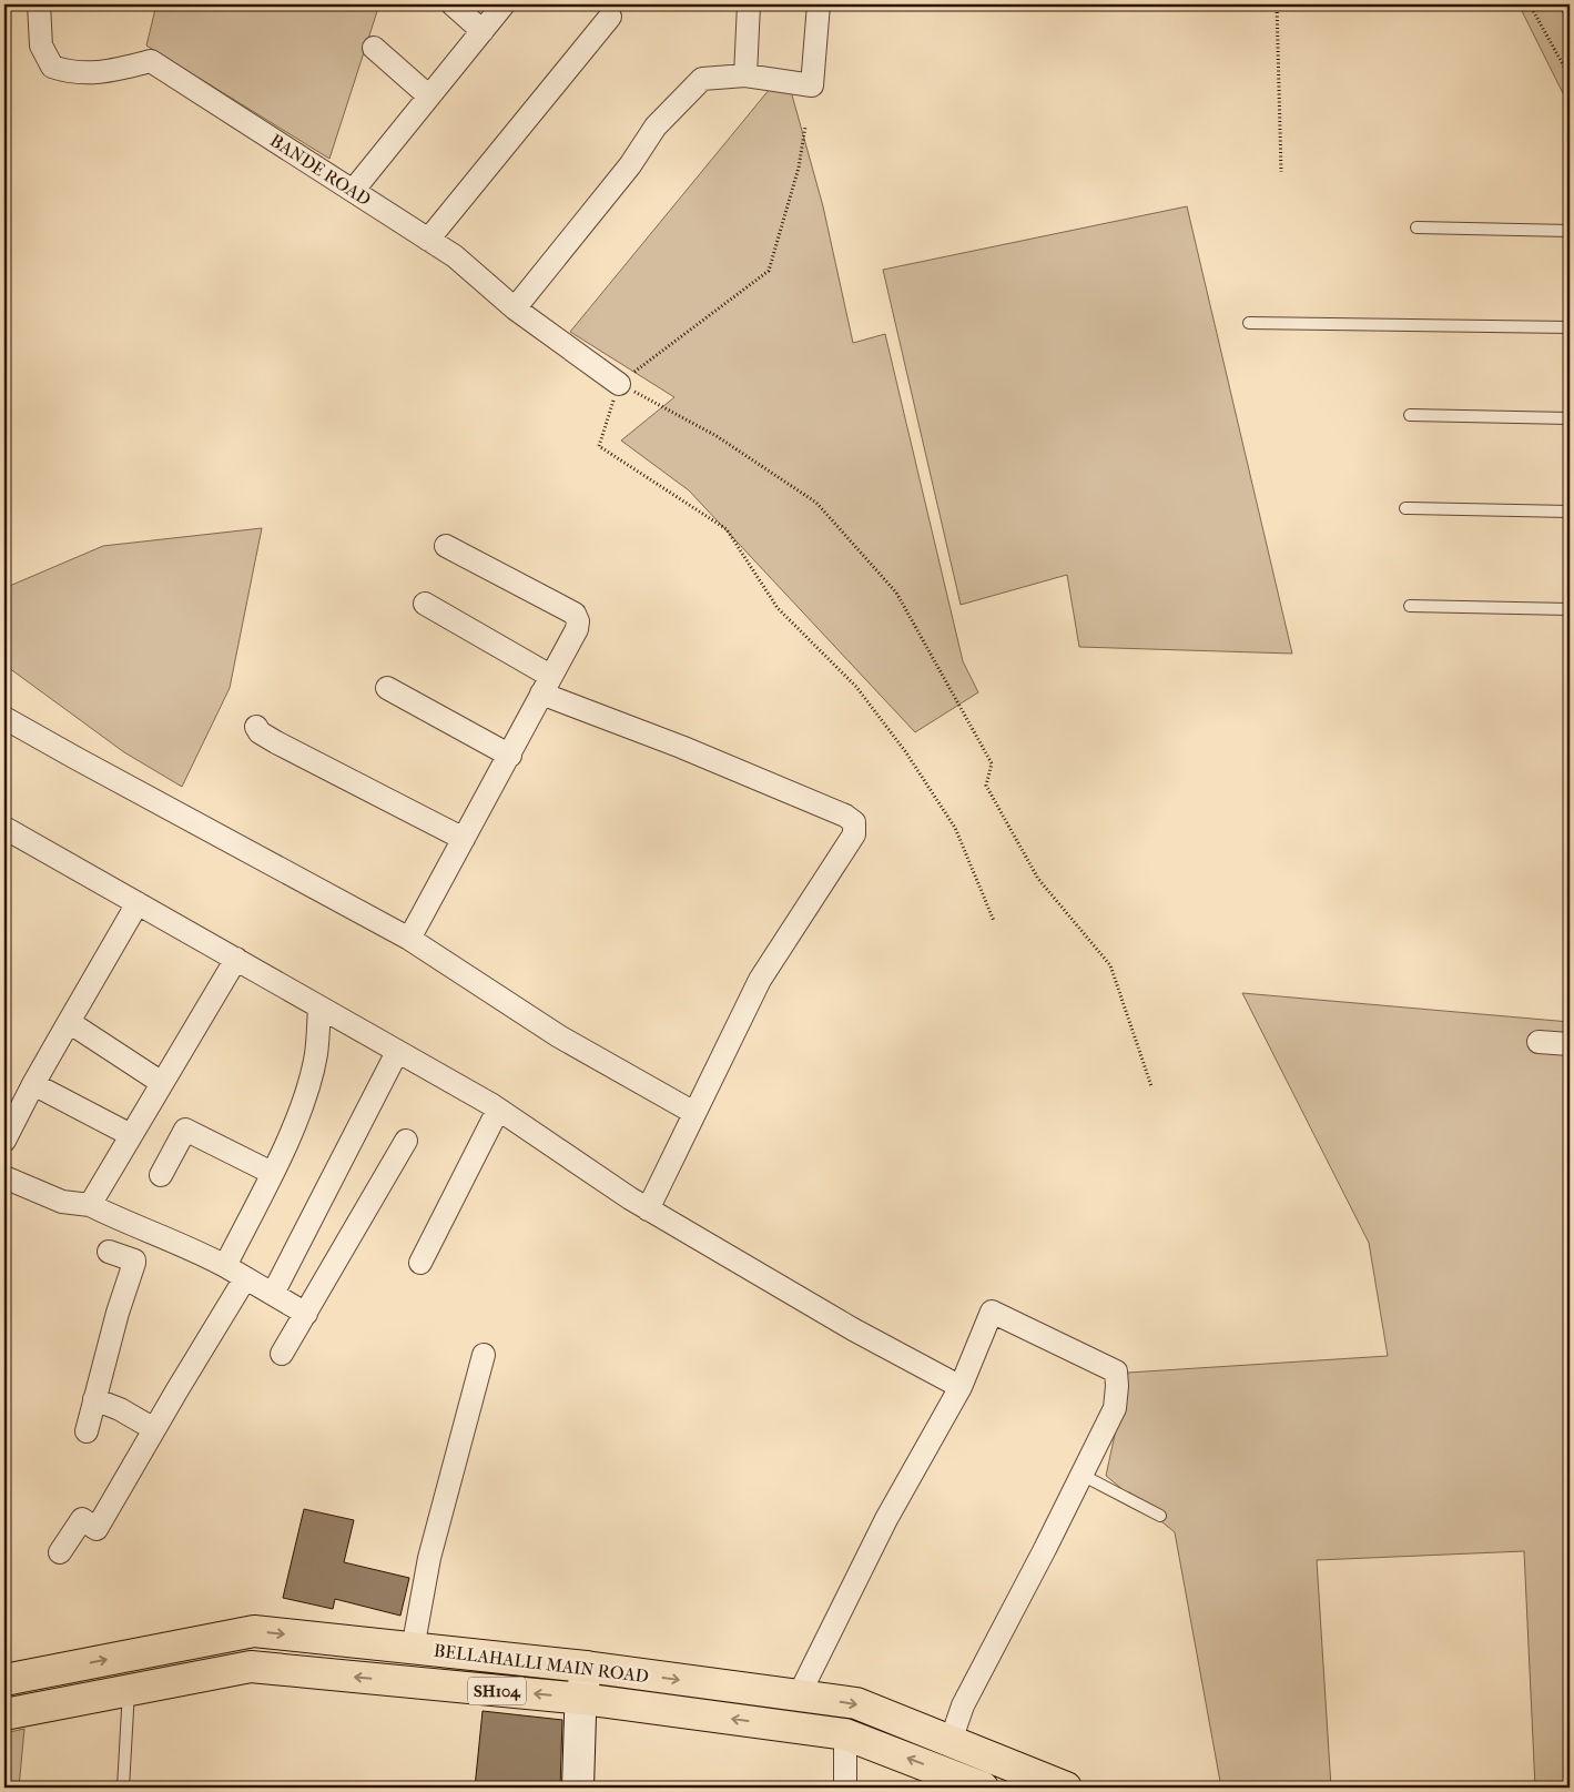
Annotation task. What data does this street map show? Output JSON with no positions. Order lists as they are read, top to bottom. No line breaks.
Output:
{"streets":{"main road":["BELLAHALLI MAIN ROAD","SH104"],"street":["BANDE ROAD"]}}
